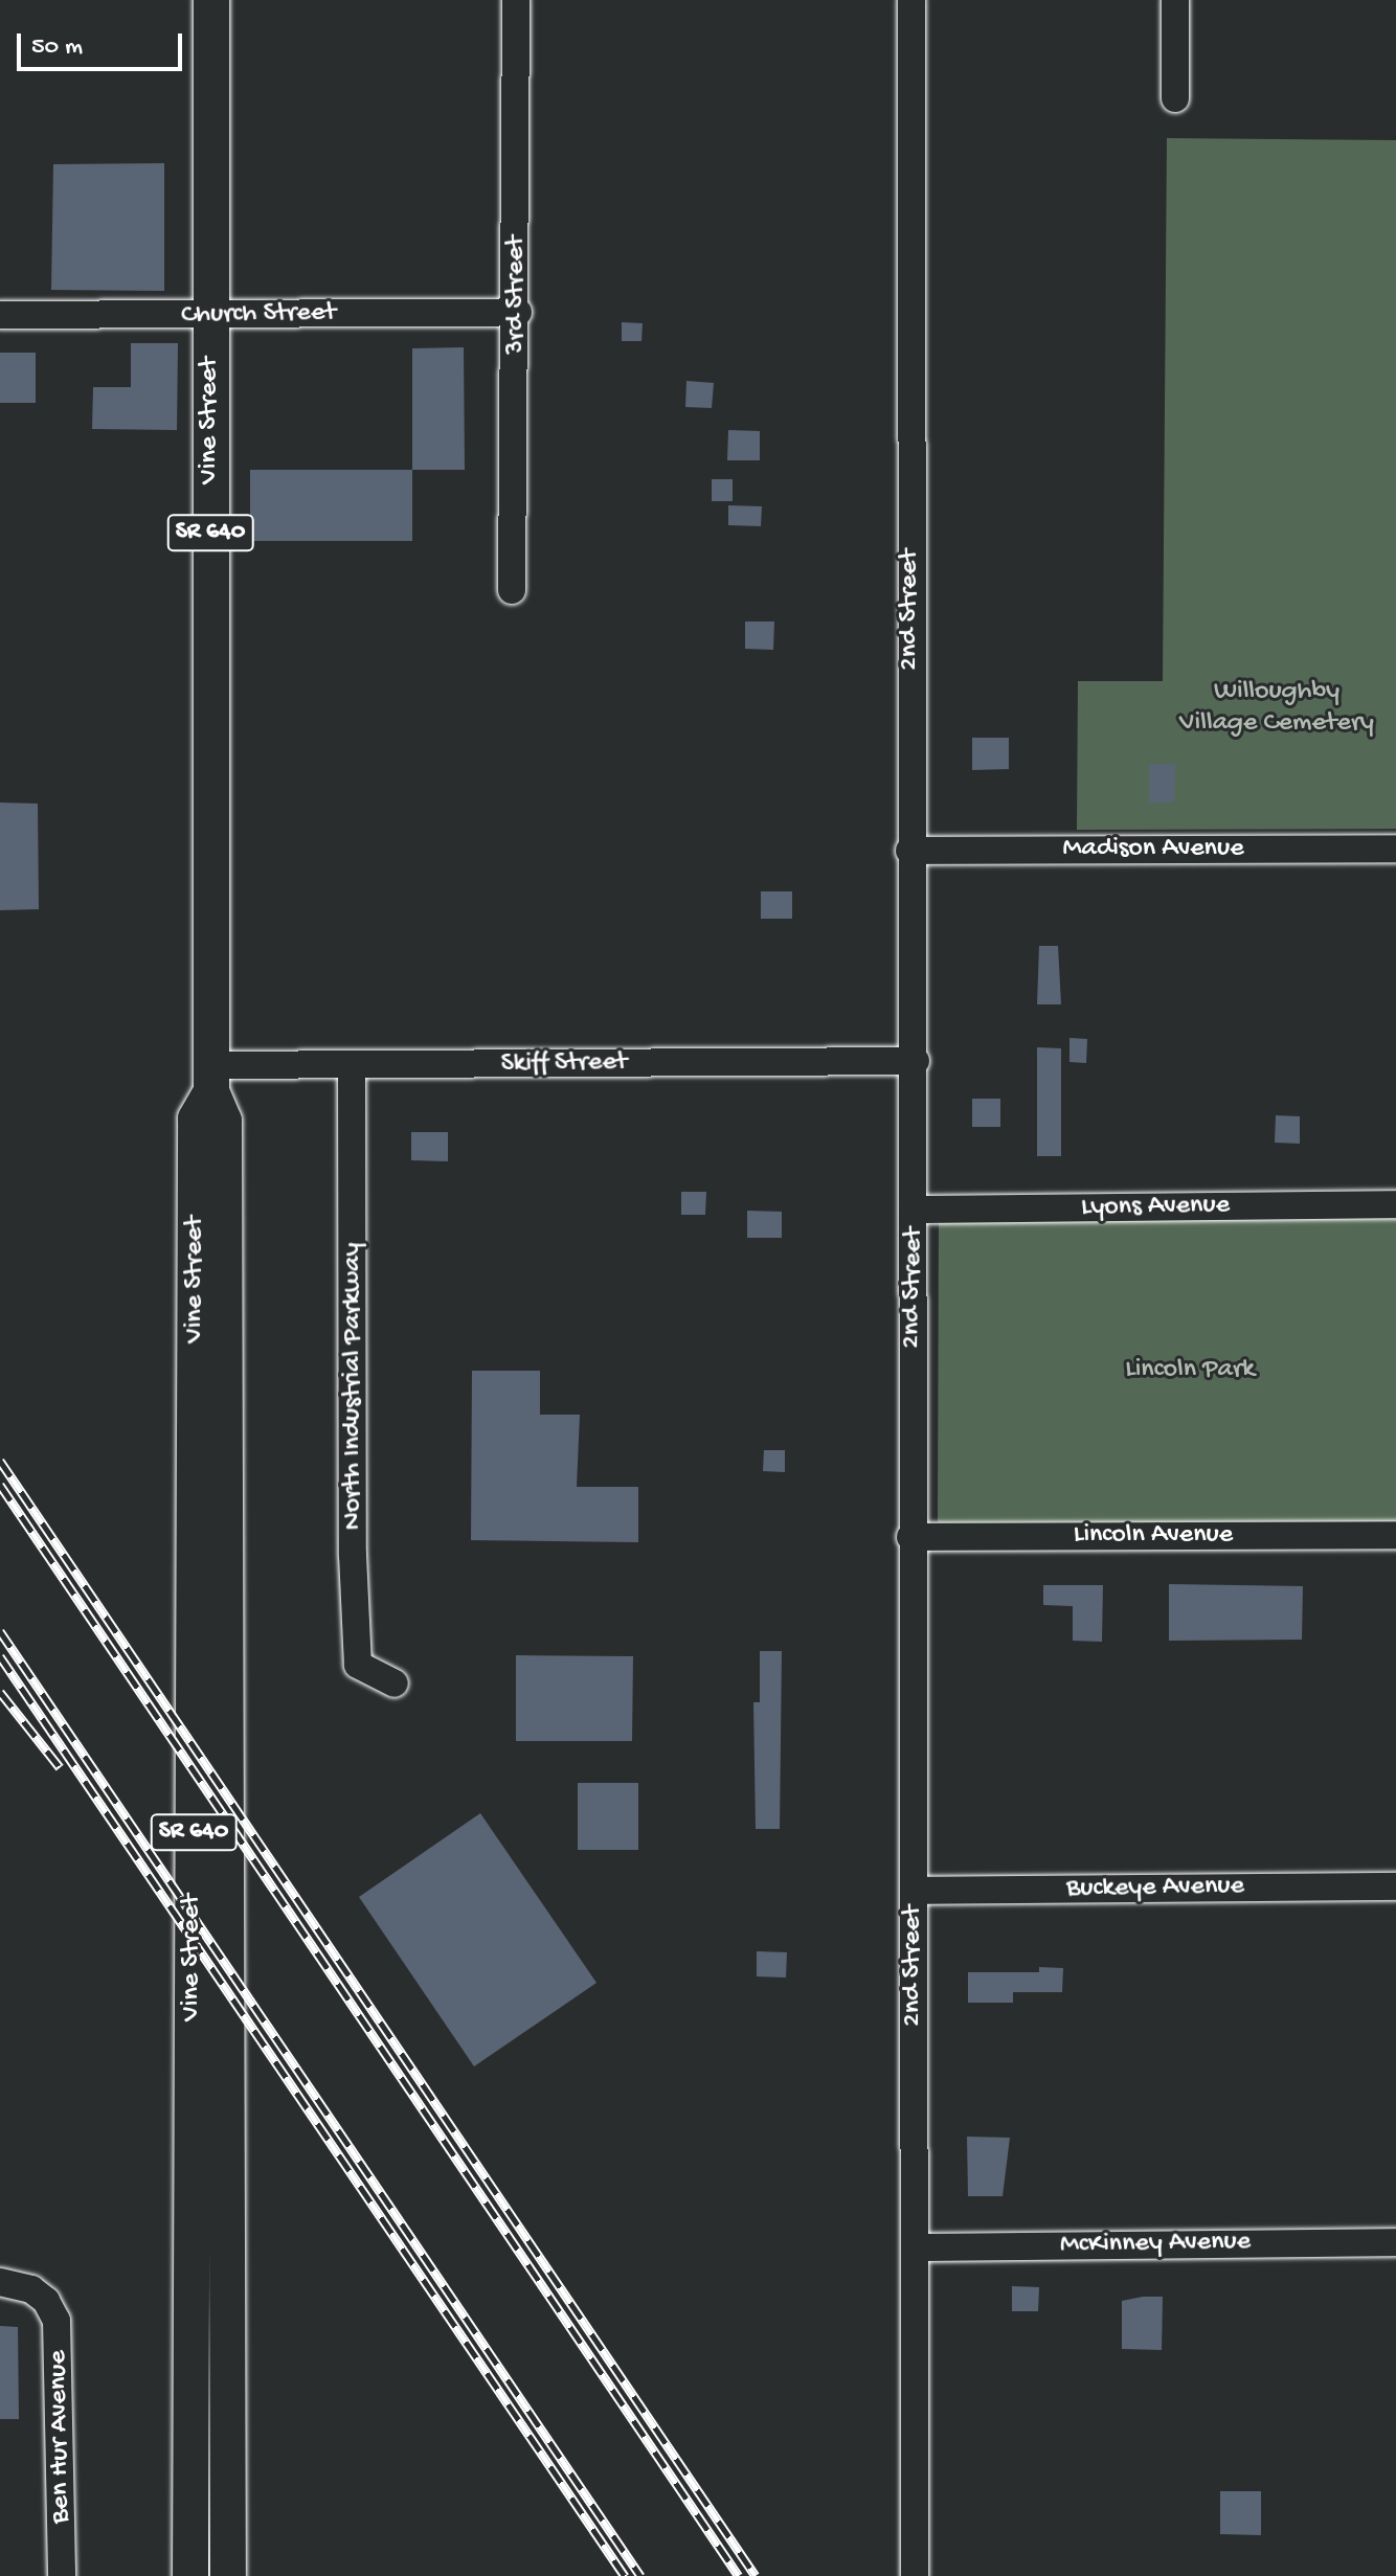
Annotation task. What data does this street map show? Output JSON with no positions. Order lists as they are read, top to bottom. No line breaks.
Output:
{"streets":{"main road":["Vine Street","SR 640"],"street":["3rd Street","Church Street","2nd Street","Madison Avenue","Skiff Street","Lyons Avenue","North Industrial Parkway","Lincoln Avenue","Buckeye Avenue","McKinney Avenue","Ben Hur Avenue"]},"crossings":[["3rd Street","Church Street"],["Church Street","Vine Street"],["Vine Street","Skiff Street"],["2nd Street","Madison Avenue"],["2nd Street","Skiff Street"],["2nd Street","Lyons Avenue"],["2nd Street","Lincoln Avenue"],["2nd Street","Buckeye Avenue"],["2nd Street","McKinney Avenue"],["Skiff Street","North Industrial Parkway"]],"parks":["Willoughby Village Cemetery","Lincoln Park"],"scale_bar":"50 m"}
